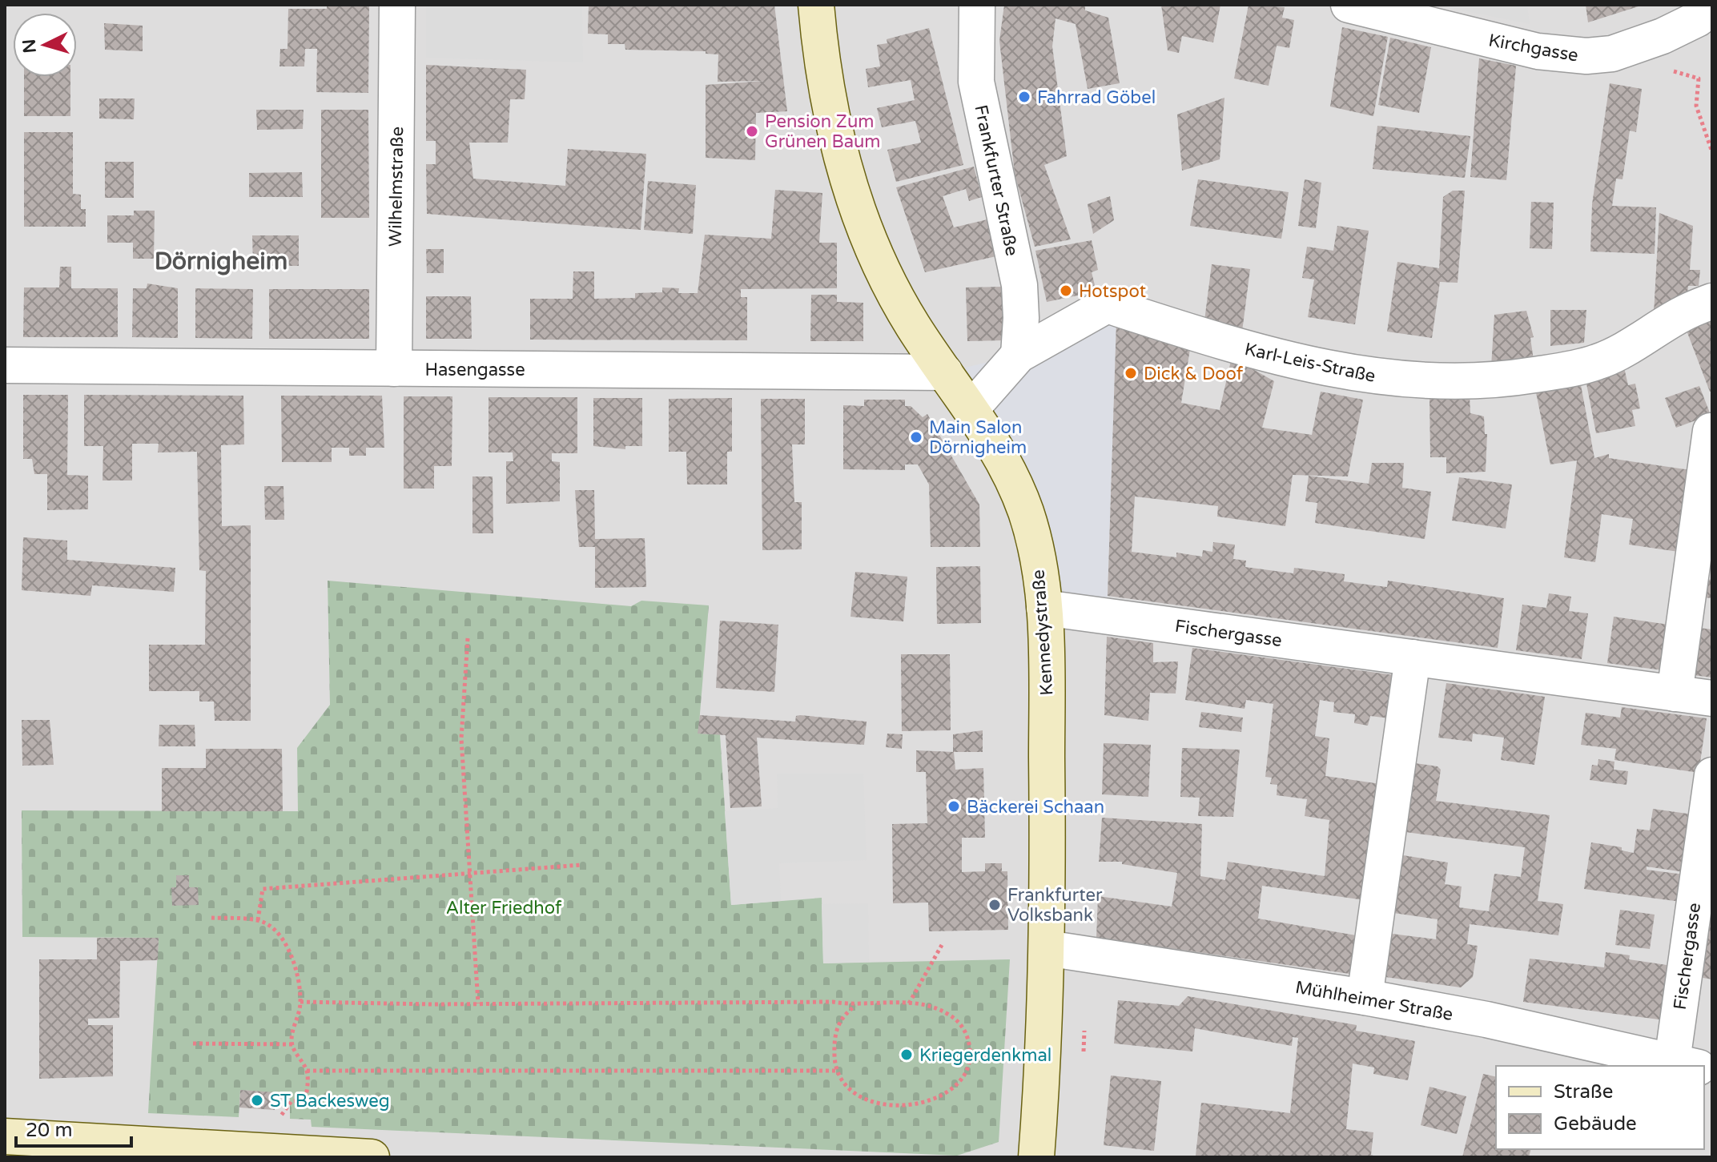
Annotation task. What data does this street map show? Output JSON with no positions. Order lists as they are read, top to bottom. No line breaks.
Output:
{"streets":{"main road":["Kennedystraße"],"street":["Kirchgasse","Frankfurter Straße","Wilhelmstraße","Karl-Leis-Straße","Hasengasse","Fischergasse","Mühlheimer Straße"]},"crossings":[["Frankfurter Straße","Karl-Leis-Straße"],["Wilhelmstraße","Hasengasse"],["Karl-Leis-Straße","Kennedystraße"],["Hasengasse","Kennedystraße"],["Kennedystraße","Fischergasse"],["Kennedystraße","Mühlheimer Straße"],["Fischergasse","Mühlheimer Straße"]],"districts":["Dörnigheim"],"parks":["Alter Friedhof"],"places":["Fahrrad Göbel","Pension Zum Grünen Baum","Hotspot","Dick & Doof","Main Salon Dörnigheim","Bäckerei Schaan","Frankfurter Volksbank","Kriegerdenkmal","ST Backesweg"],"legend":["Straße","Gebäude"],"scale_bar":"20 m","north":"left"}
